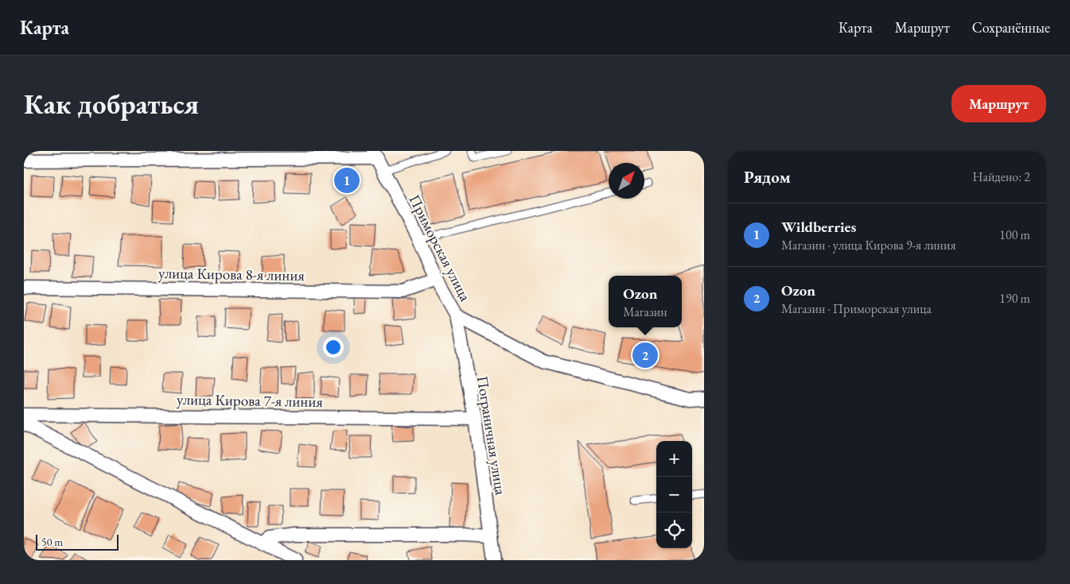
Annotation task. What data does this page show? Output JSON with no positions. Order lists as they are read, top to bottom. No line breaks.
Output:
{"streets":{"street":["Приморская улица","улица Кирова 8-я линия","улица Кирова 7-я линия","Пограничная улица"]},"crossings":[["Приморская улица","улица Кирова 8-я линия"],["Приморская улица","Пограничная улица"],["улица Кирова 7-я линия","Пограничная улица"]],"scale_bar":"50 m","north":"top right","page":{"header":"Карта","nav":["Карта","Маршрут","Сохранённые"],"buttons":"Маршрут","title":"Как добраться","heading":["Рядом","Найдено: 2"],"pins":["1","2"],"list":[{"mark":"1","name":"Wildberries","note":"Магазин · улица Кирова 9-я линия","value":"100 m"},{"mark":"2","name":"Ozon","note":"Магазин · Приморская улица","value":"190 m"}],"popup":["Ozon","Магазин"],"map_buttons":["+","−"],"scale":"50 m"}}
